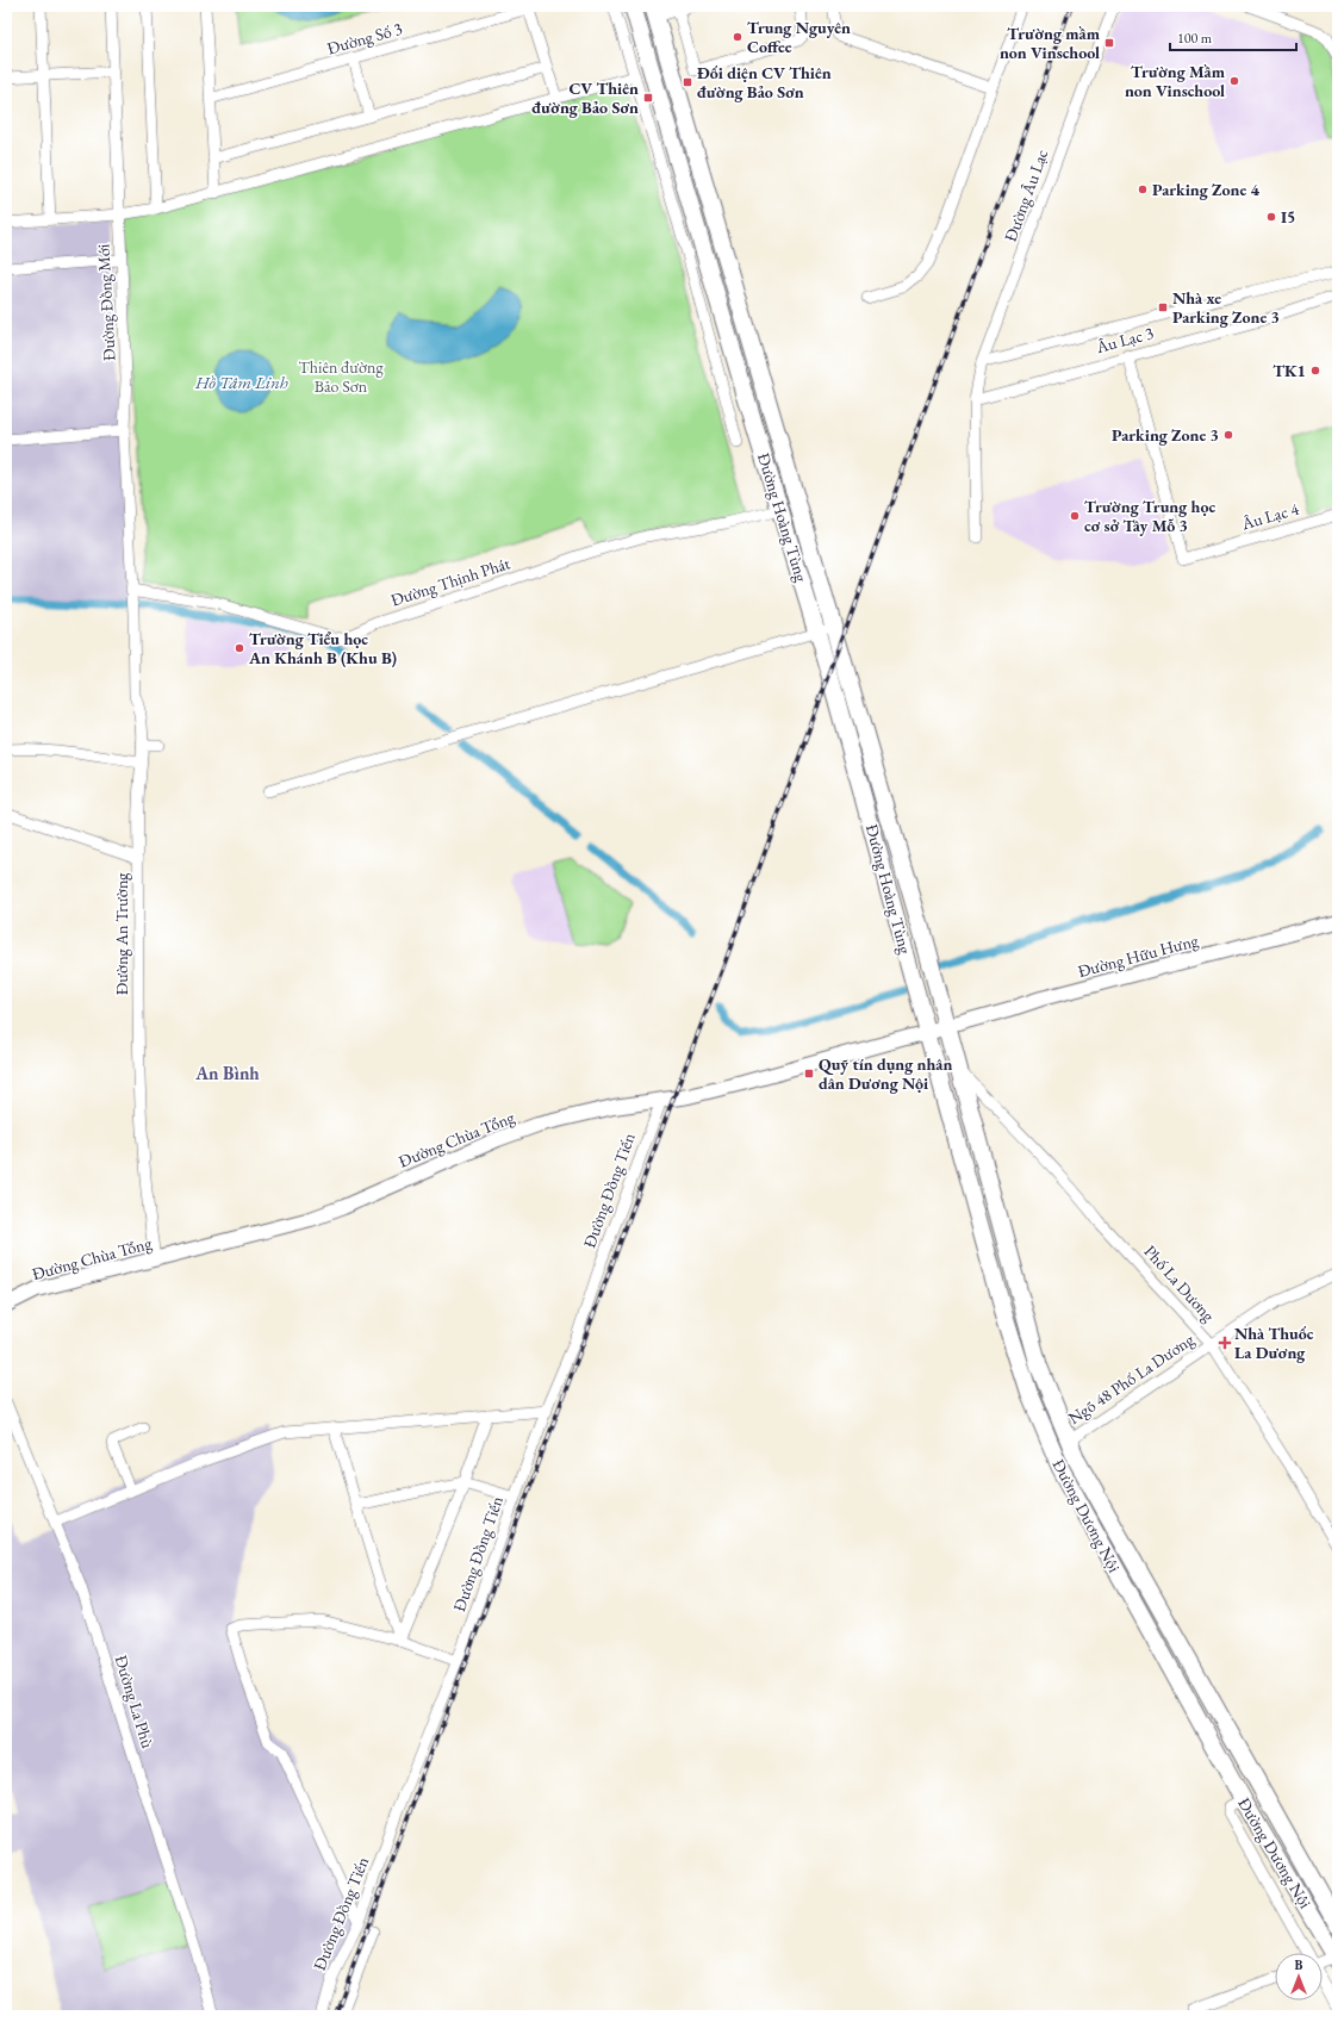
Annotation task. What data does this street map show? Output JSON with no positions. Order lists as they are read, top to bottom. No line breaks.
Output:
{"streets":{"main road":["Đường Hoàng Tùng","Đường Hữu Hưng","Đường Chùa Tổng","Đường Dương Nội"],"street":["Đường Số 3","Đường Âu Lạc","Đường Đồng Mới","Âu Lạc 3","Âu Lạc 4","Đường Thịnh Phát","Đường An Trường","Đường Đồng Tiến","Phố La Dương","Ngõ 48 Phố La Dương","Đường La Phù"]},"crossings":[["Đường Âu Lạc","Âu Lạc 3"],["Đường Đồng Mới","Đường Thịnh Phát"],["Đường Đồng Mới","Đường An Trường"],["Âu Lạc 3","Âu Lạc 4"],["Đường Hoàng Tùng","Đường Thịnh Phát"],["Đường Hoàng Tùng","Đường Hữu Hưng"],["Đường Hoàng Tùng","Đường Chùa Tổng"],["Đường Hoàng Tùng","Đường Dương Nội"],["Đường Thịnh Phát","Đường An Trường"],["Đường An Trường","Đường Chùa Tổng"],["Đường Hữu Hưng","Đường Chùa Tổng"],["Đường Hữu Hưng","Đường Dương Nội"],["Đường Chùa Tổng","Đường Đồng Tiến"],["Đường Chùa Tổng","Đường Dương Nội"],["Phố La Dương","Ngõ 48 Phố La Dương"],["Phố La Dương","Đường Dương Nội"],["Ngõ 48 Phố La Dương","Đường Dương Nội"]],"districts":["An Bình"],"water":["Hồ Tâm Linh"],"parks":["Thiên đường Bảo Sơn"],"places":{"other":["Trung Nguyên Coffee","Trường Mầm non Vinschool","Parking Zone 4","I5","TK1","Parking Zone 3","Trường Trung học cơ sở Tây Mỗ 3","Trường Tiểu học An Khánh B (Khu B)"],"transit":["Trường mầm non Vinschool","Đối diện CV Thiên đường Bảo Sơn","CV Thiên đường Bảo Sơn","Nhà xe Parking Zone 3","Quỹ tín dụng nhân dân Dương Nội"],"health":["Nhà Thuốc La Dương"]},"scale_bar":"100 m","north":"top"}
